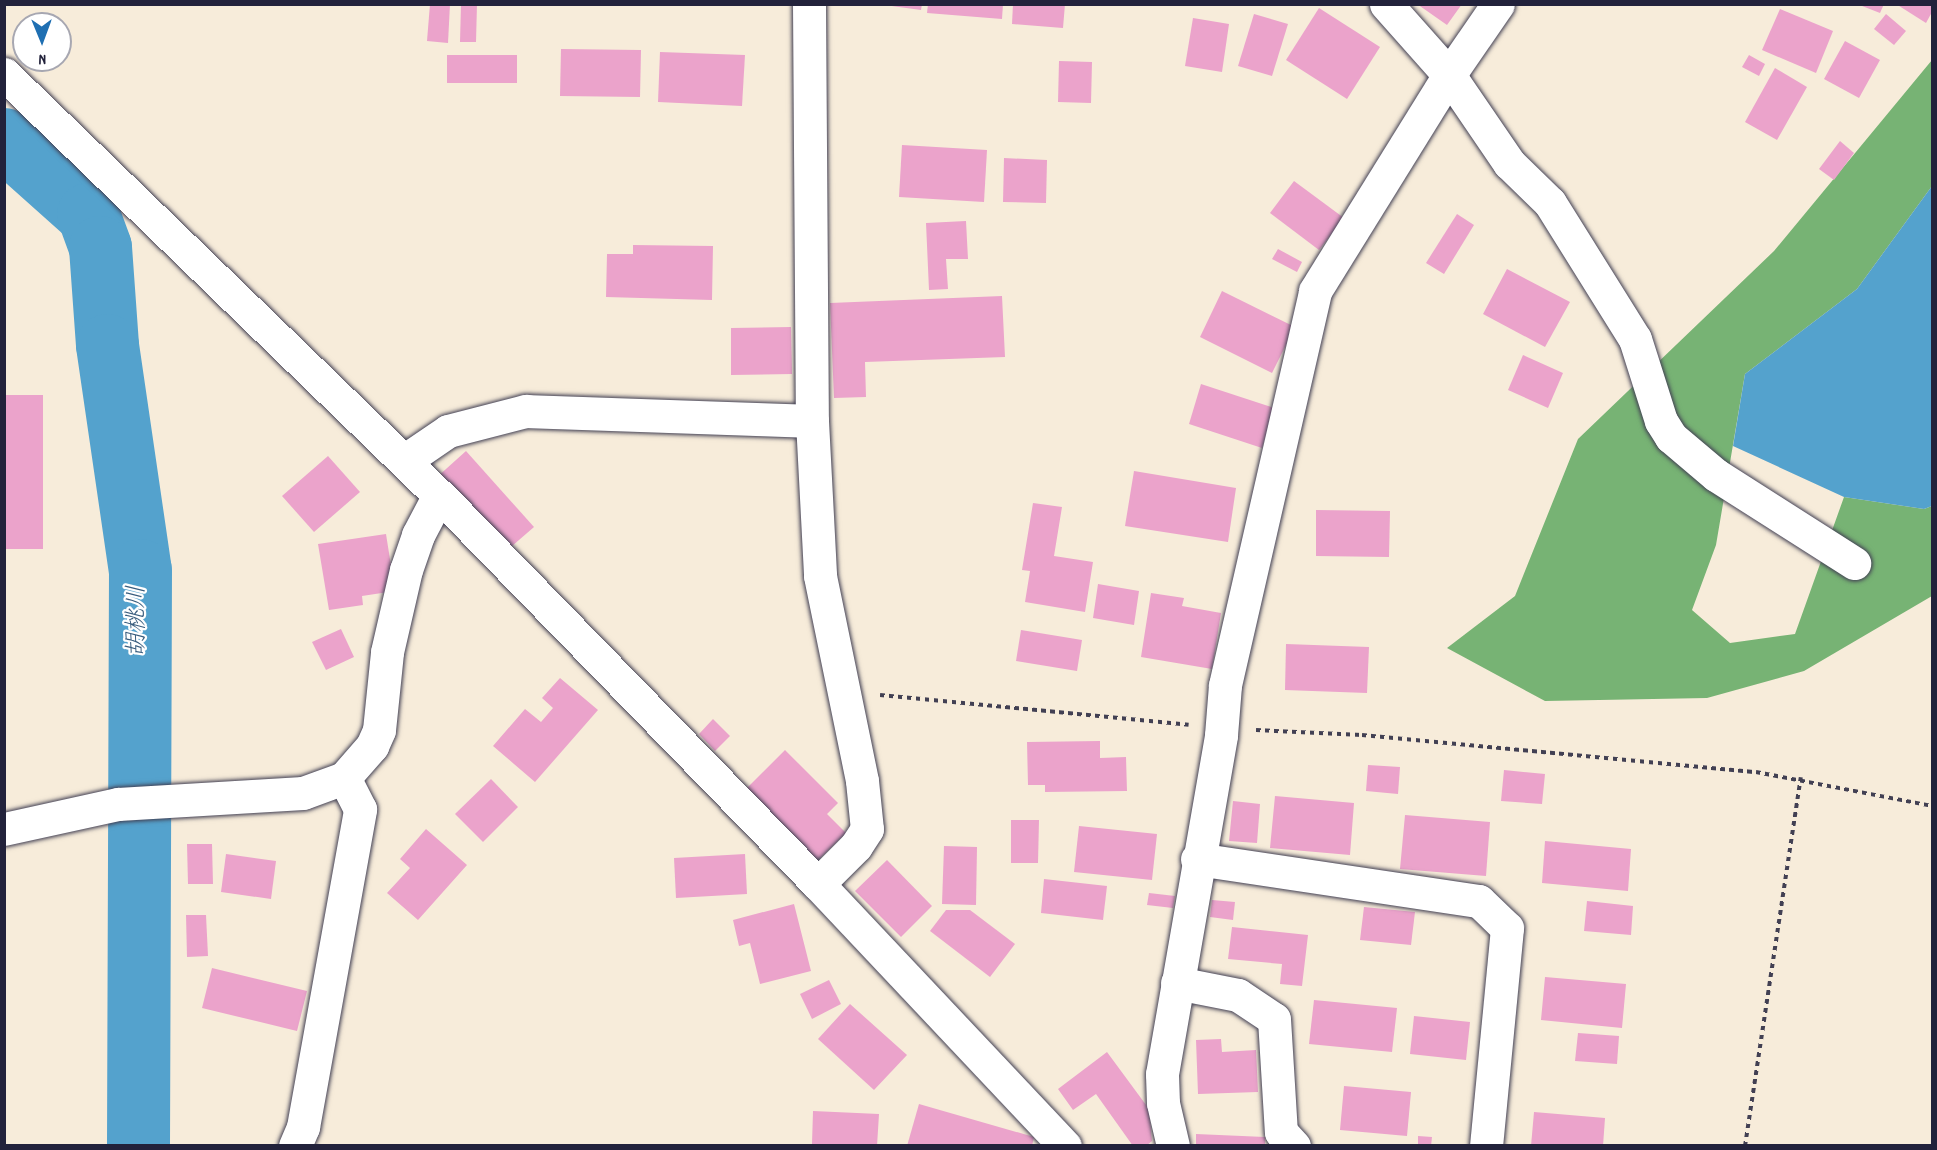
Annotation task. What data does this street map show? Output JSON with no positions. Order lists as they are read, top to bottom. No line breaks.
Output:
{"water":["胡桃川"],"north":"bottom"}
